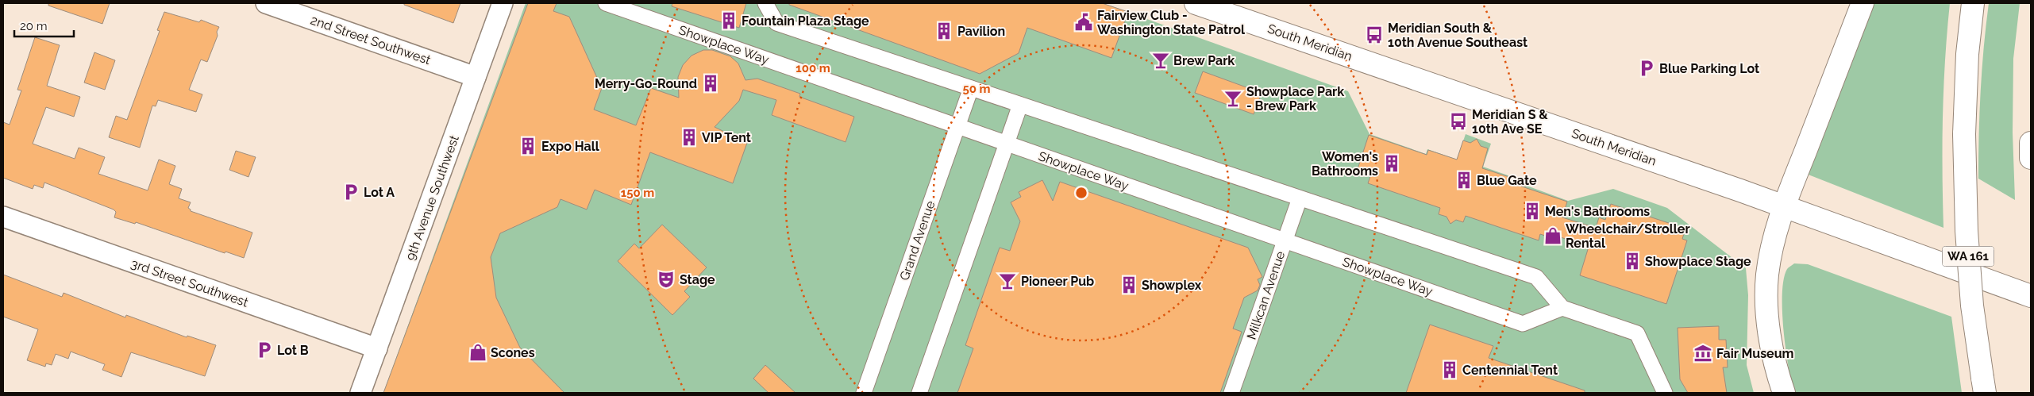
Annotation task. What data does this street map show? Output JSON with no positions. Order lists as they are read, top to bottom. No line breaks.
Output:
{"streets":{"main road":["South Meridian","WA 161"],"street":["2nd Street Southwest","Showplace Way","9th Avenue Southwest","Grand Avenue","3rd Street Southwest","Milkcan Avenue"]},"crossings":[["2nd Street Southwest","9th Avenue Southwest"],["Showplace Way","Grand Avenue"],["Showplace Way","Milkcan Avenue"],["9th Avenue Southwest","3rd Street Southwest"]],"places":{"building":["Fountain Plaza Stage","Pavilion","Merry-Go-Round","VIP Tent","Expo Hall","Women's Bathrooms","Blue Gate","Men's Bathrooms","Showplace Stage","Showplex","Centennial Tent"],"public building":["Fairview Club - Washington State Patrol"],"bus stop":["Meridian South & 10th Avenue Southeast","Meridian S & 10th Ave SE"],"bar":["Brew Park","Showplace Park - Brew Park","Pioneer Pub"],"parking":["Blue Parking Lot","Lot A","Lot B"],"shop":["Wheelchair/Stroller Rental","Scones"],"theatre":["Stage"],"museum":["Fair Museum"]},"scale_bar":"20 m","rings":["100 m","50 m","150 m"]}
